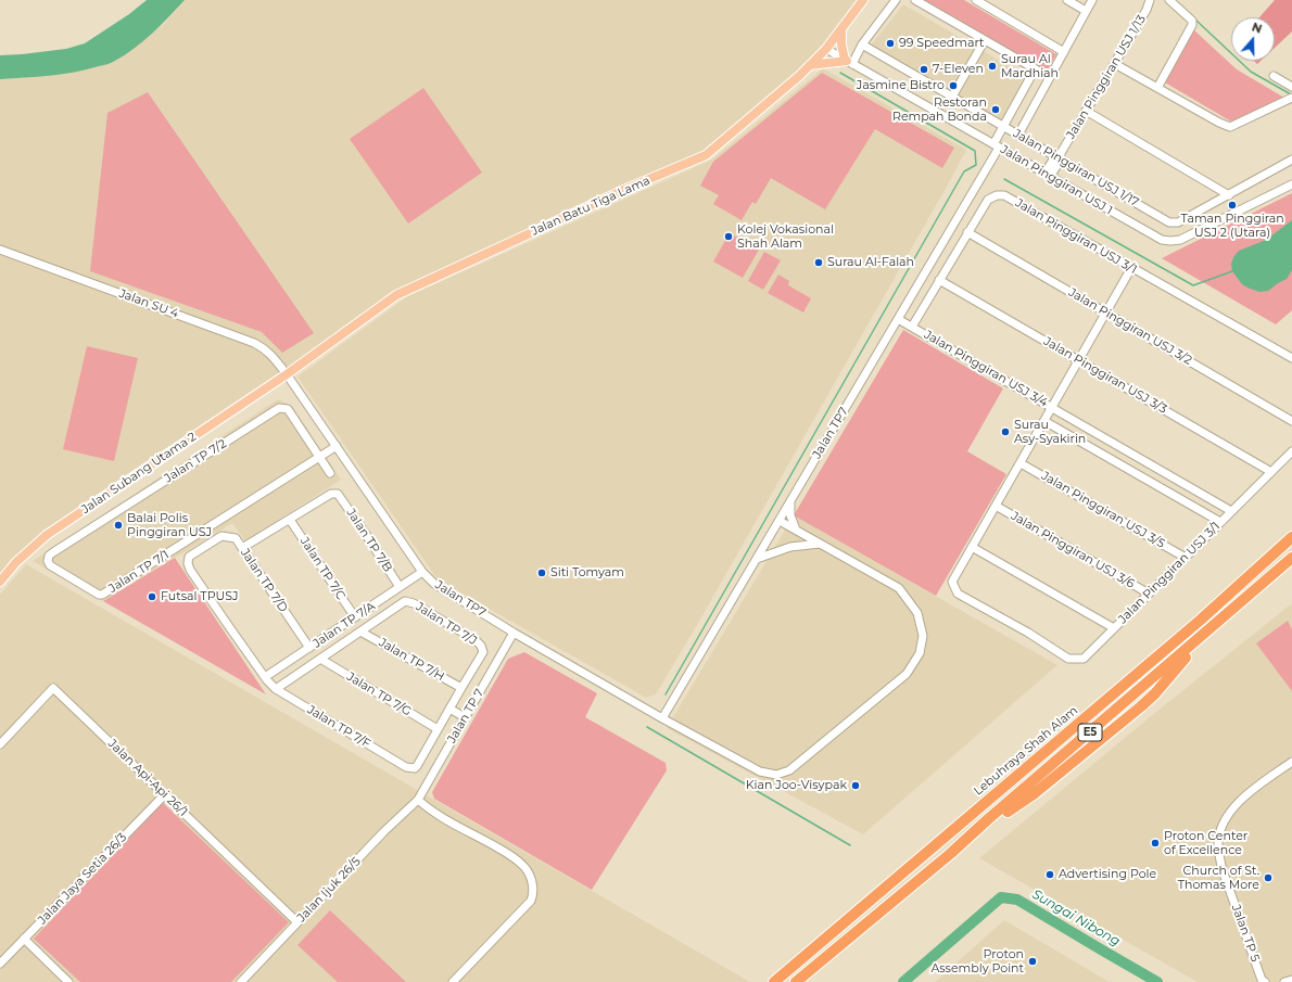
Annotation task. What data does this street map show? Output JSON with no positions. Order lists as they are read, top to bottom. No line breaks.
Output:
{"streets":{"highway":["E5","Lebuhraya Shah Alam"],"main road":["Jalan Batu Tiga Lama","Jalan Subang Utama 2"],"street":["Jalan Pinggiran USJ 1/13","Jalan Pinggiran USJ 1/17","Jalan Pinggiran USJ 1","Jalan Pinggiran USJ 3/1","Jalan SU 4","Jalan Pinggiran USJ 3/2","Jalan Pinggiran USJ 3/4","Jalan Pinggiran USJ 3/3","Jalan TP7","Jalan TP 7/2","Jalan Pinggiran USJ 3/5","Jalan TP 7/B","Jalan Pinggiran USJ 3/6","Jalan TP 7/C","Jalan TP 7/1","Jalan TP 7/D","Jalan TP 7/J","Jalan TP 7/A","Jalan TP 7/H","Jalan TP 7/G","Jalan TP 7","Jalan TP 7/F","Jalan Api-Api 26/1","Jalan Jaya Setia 26/3","Jalan Ijuk 26/5","Jalan TP 5"]},"crossings":[["Jalan Pinggiran USJ 1/13","Jalan Pinggiran USJ 1/17"],["Jalan Pinggiran USJ 1/13","Jalan Pinggiran USJ 1"],["Jalan Pinggiran USJ 1/17","Jalan TP7"],["Jalan Pinggiran USJ 1","Jalan Batu Tiga Lama"],["Jalan Pinggiran USJ 1","Jalan TP7"],["Jalan Batu Tiga Lama","Jalan SU 4"],["Jalan Batu Tiga Lama","Jalan TP7"],["Jalan Batu Tiga Lama","Jalan Subang Utama 2"],["Jalan Pinggiran USJ 3/1","Jalan Pinggiran USJ 3/2"],["Jalan Pinggiran USJ 3/1","Jalan Pinggiran USJ 3/4"],["Jalan Pinggiran USJ 3/1","Jalan Pinggiran USJ 3/3"],["Jalan Pinggiran USJ 3/1","Jalan Pinggiran USJ 3/5"],["Jalan Pinggiran USJ 3/1","Jalan Pinggiran USJ 3/6"],["Jalan SU 4","Jalan TP7"],["Jalan SU 4","Jalan Subang Utama 2"],["Jalan Pinggiran USJ 3/4","Jalan TP7"],["Jalan TP7","Jalan Subang Utama 2"],["Jalan TP7","Jalan TP 7/1"],["Jalan TP7","Jalan TP 7/A"],["Jalan TP7","Jalan TP 7"],["Jalan TP 7/2","Jalan TP 7/1"],["Jalan TP 7/B","Jalan TP 7/C"],["Jalan TP 7/B","Jalan TP 7/A"],["Jalan TP 7/C","Jalan TP 7/A"],["Jalan TP 7/D","Jalan TP 7/A"],["Jalan TP 7/D","Jalan TP 7/F"],["Jalan TP 7/J","Jalan TP 7/H"],["Jalan TP 7/A","Jalan TP 7/F"],["Jalan TP 7/G","Jalan TP 7/F"],["Jalan TP 7","Jalan Ijuk 26/5"],["Jalan Api-Api 26/1","Jalan Jaya Setia 26/3"],["Jalan Api-Api 26/1","Jalan Ijuk 26/5"]],"water":["Sungai Nibong"],"places":["99 Speedmart","Surau Al Mardhiah","7-Eleven","Jasmine Bistro","Restoran Rempah Bonda","Taman Pinggiran USJ 2 (Utara)","Kolej Vokasional Shah Alam","Surau Al-Falah","Surau Asy-Syakirin","Balai Polis Pinggiran USJ","Siti Tomyam","Futsal TPUSJ","Kian Joo-Visypak","Proton Center of Excellence","Advertising Pole","Church of St. Thomas More","Proton Assembly Point"],"north":"top"}
